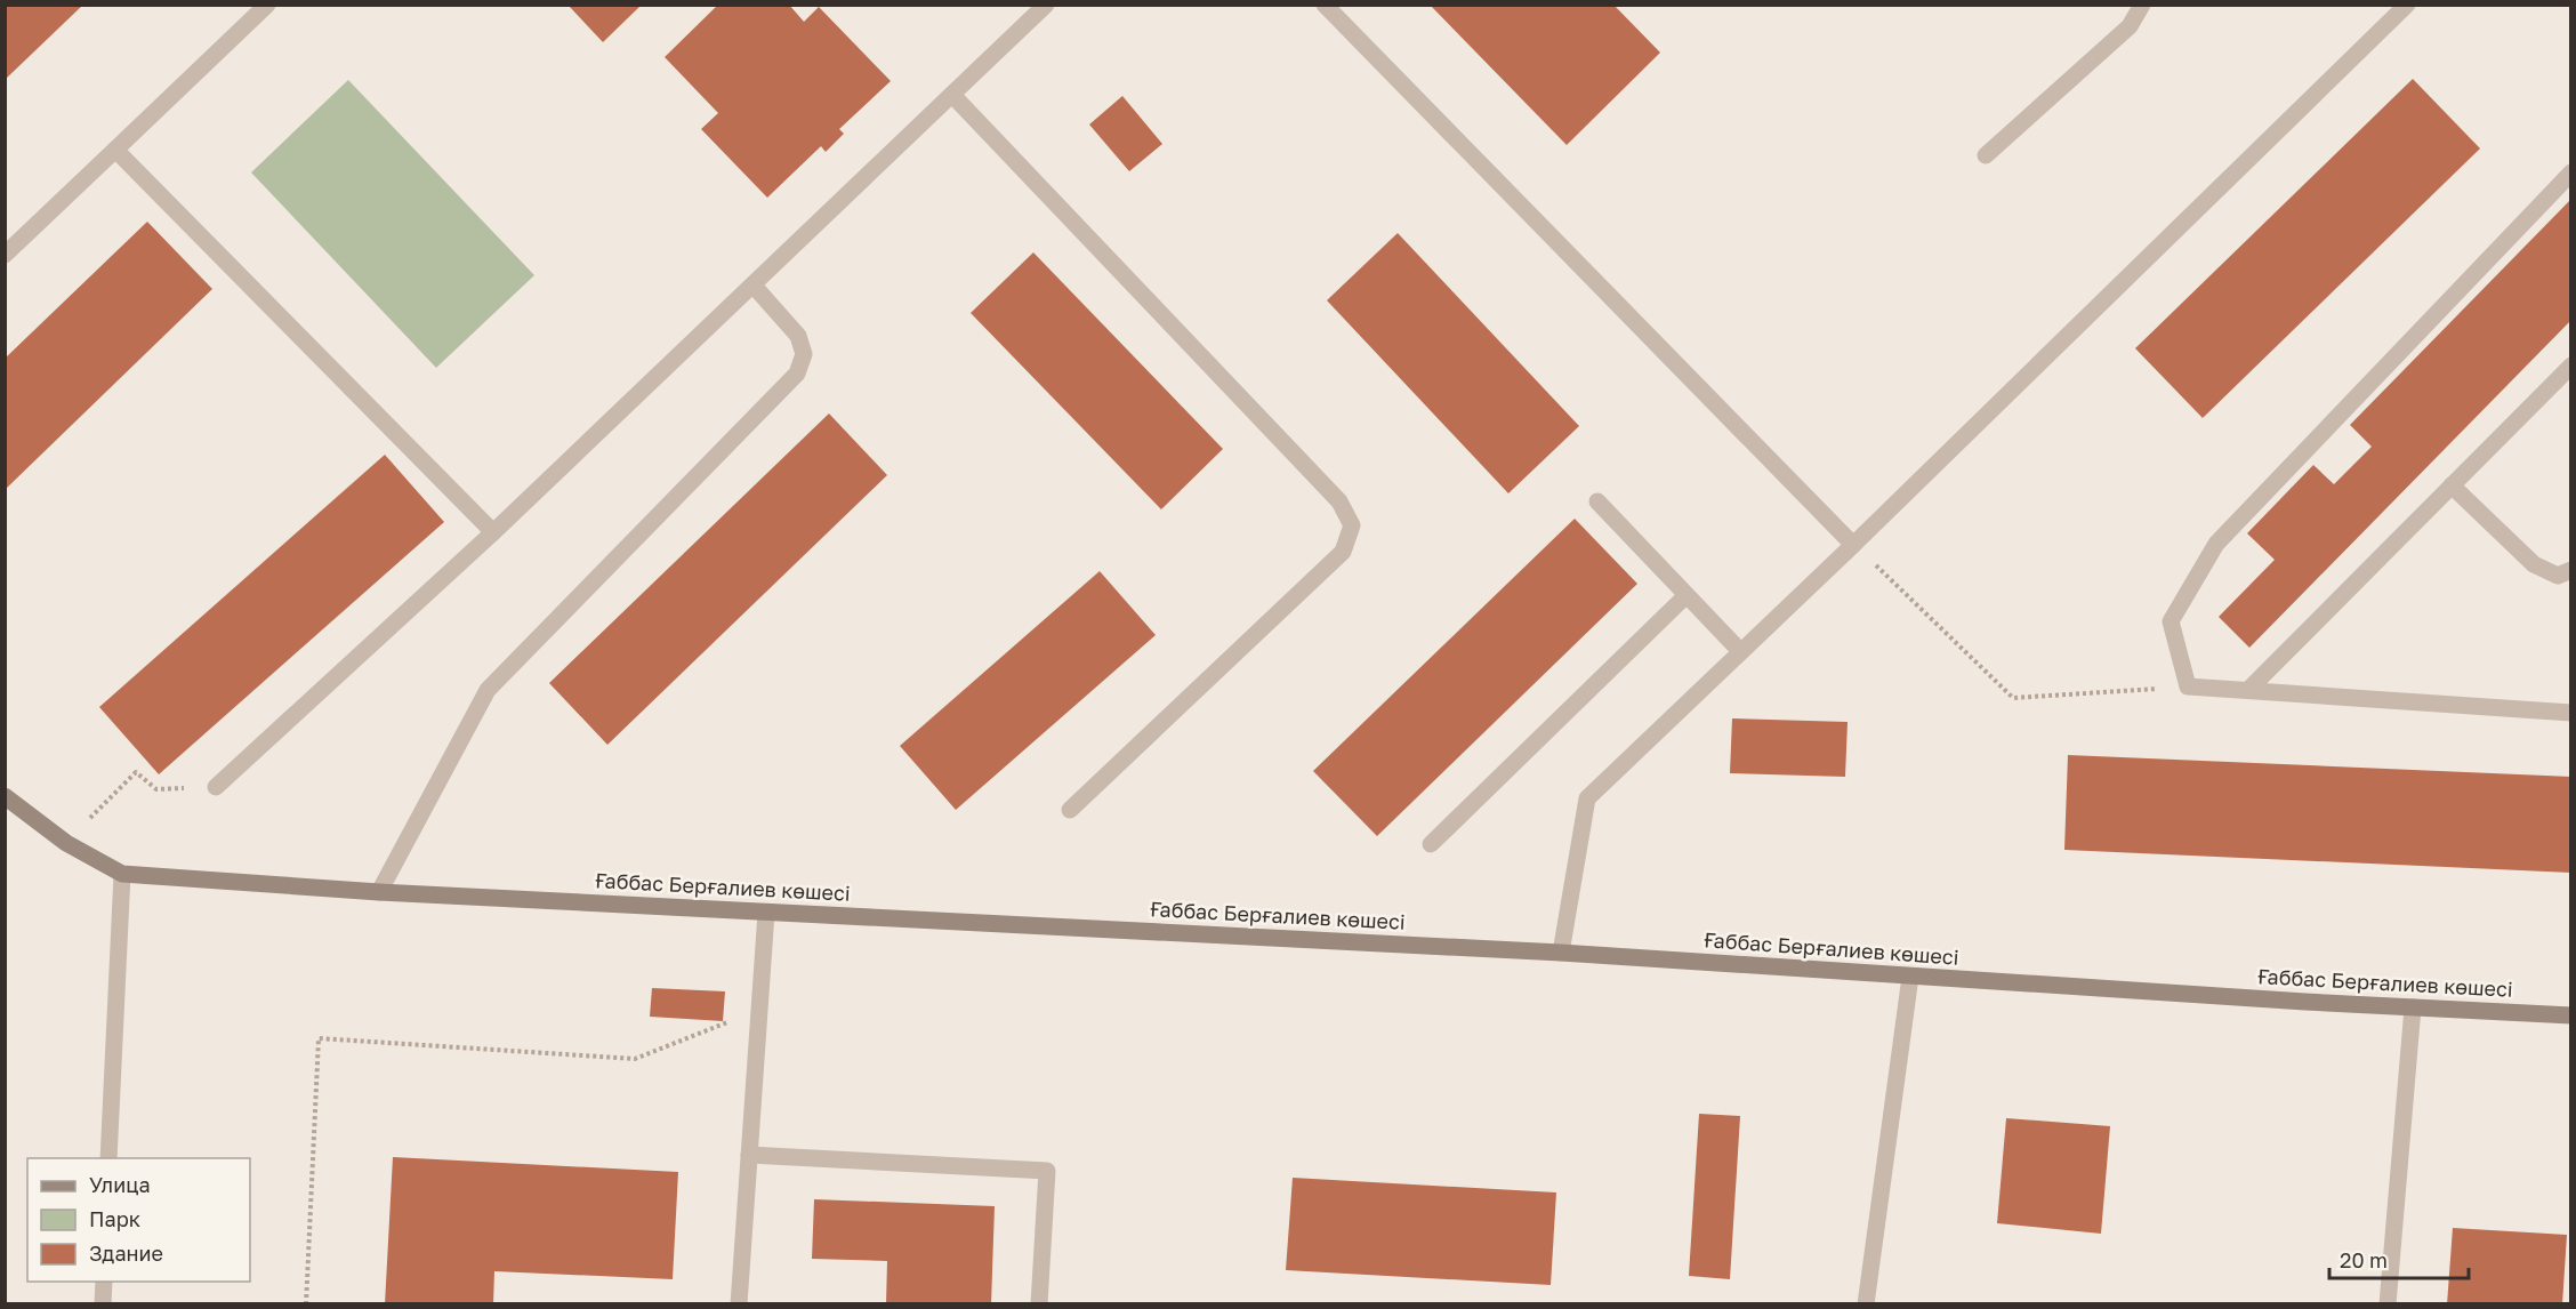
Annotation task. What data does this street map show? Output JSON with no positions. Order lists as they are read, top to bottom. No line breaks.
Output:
{"streets":{"main road":["Ғаббас Берғалиев көшесі"]},"legend":["Улица","Парк","Здание"],"scale_bar":"20 m"}
